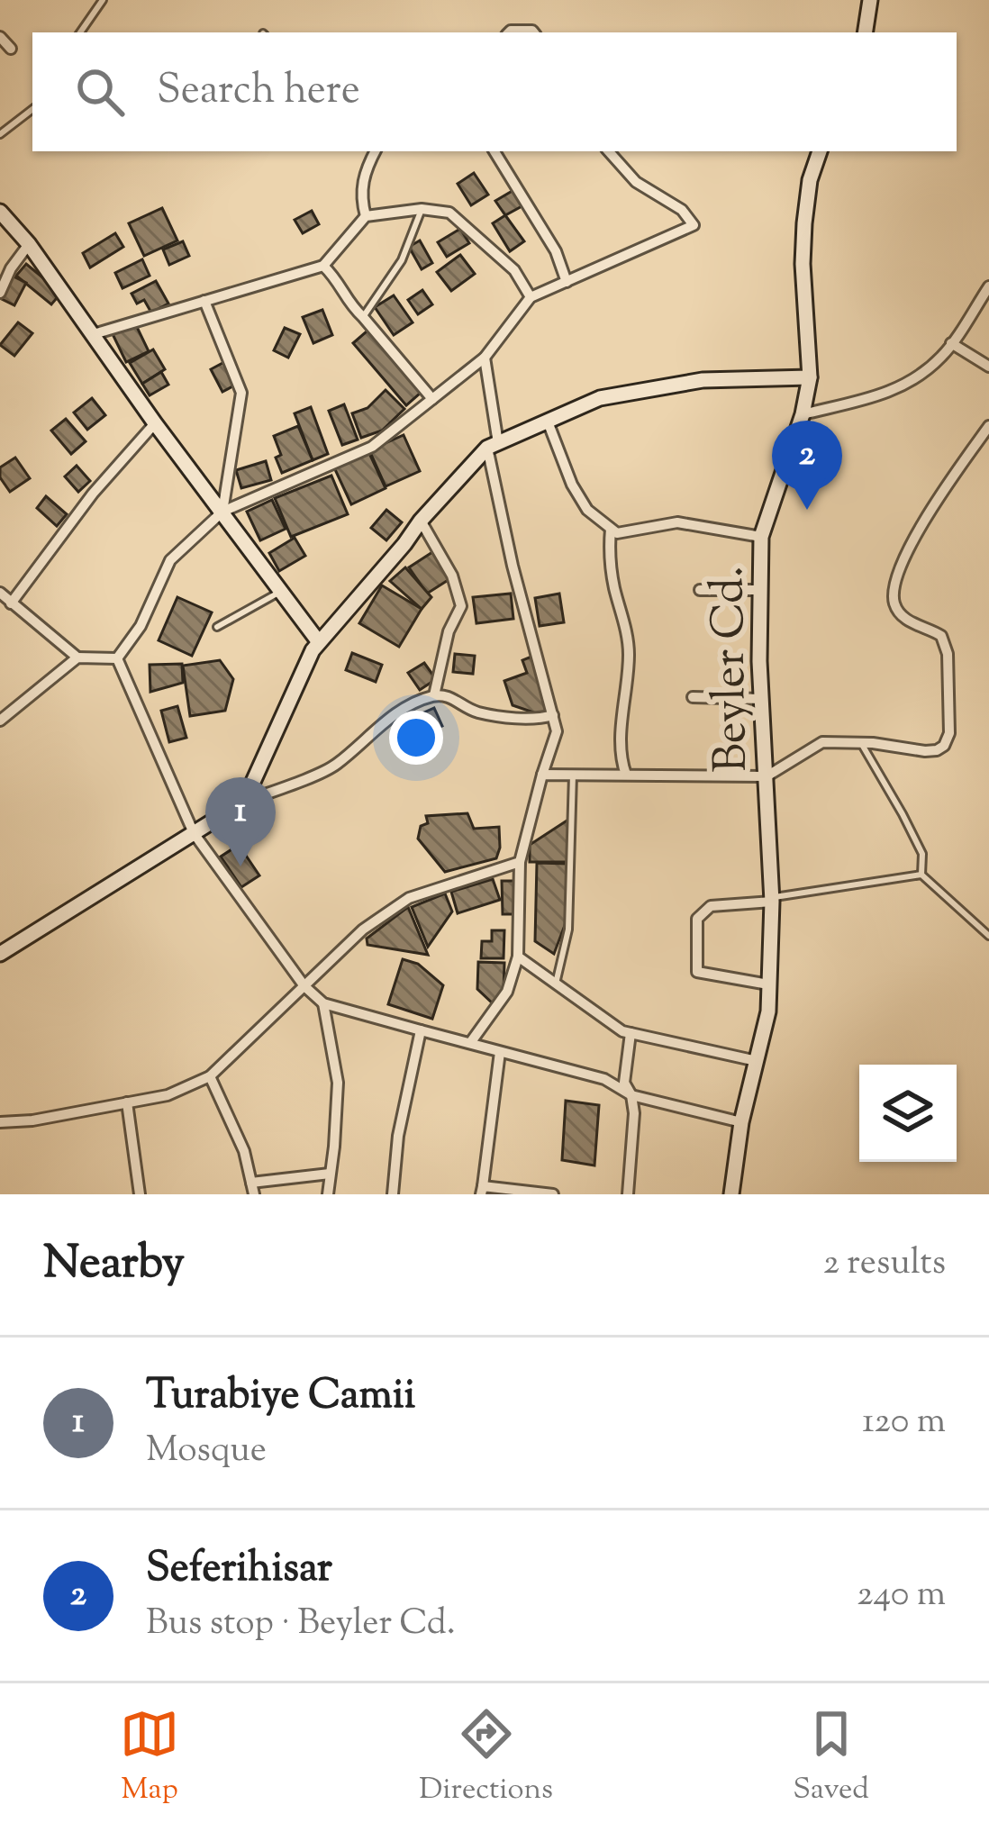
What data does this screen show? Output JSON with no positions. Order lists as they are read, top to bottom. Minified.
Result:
{"streets":{"street":["Beyler Cd."]},"page":{"search":"Search here","pins":["2","1"],"heading":["Nearby","2 results"],"list":[{"mark":"1","name":"Turabiye Camii","note":"Mosque","value":"120 m"},{"mark":"2","name":"Seferihisar","note":"Bus stop · Beyler Cd.","value":"240 m"}],"nav":["Map","Directions","Saved"]}}
